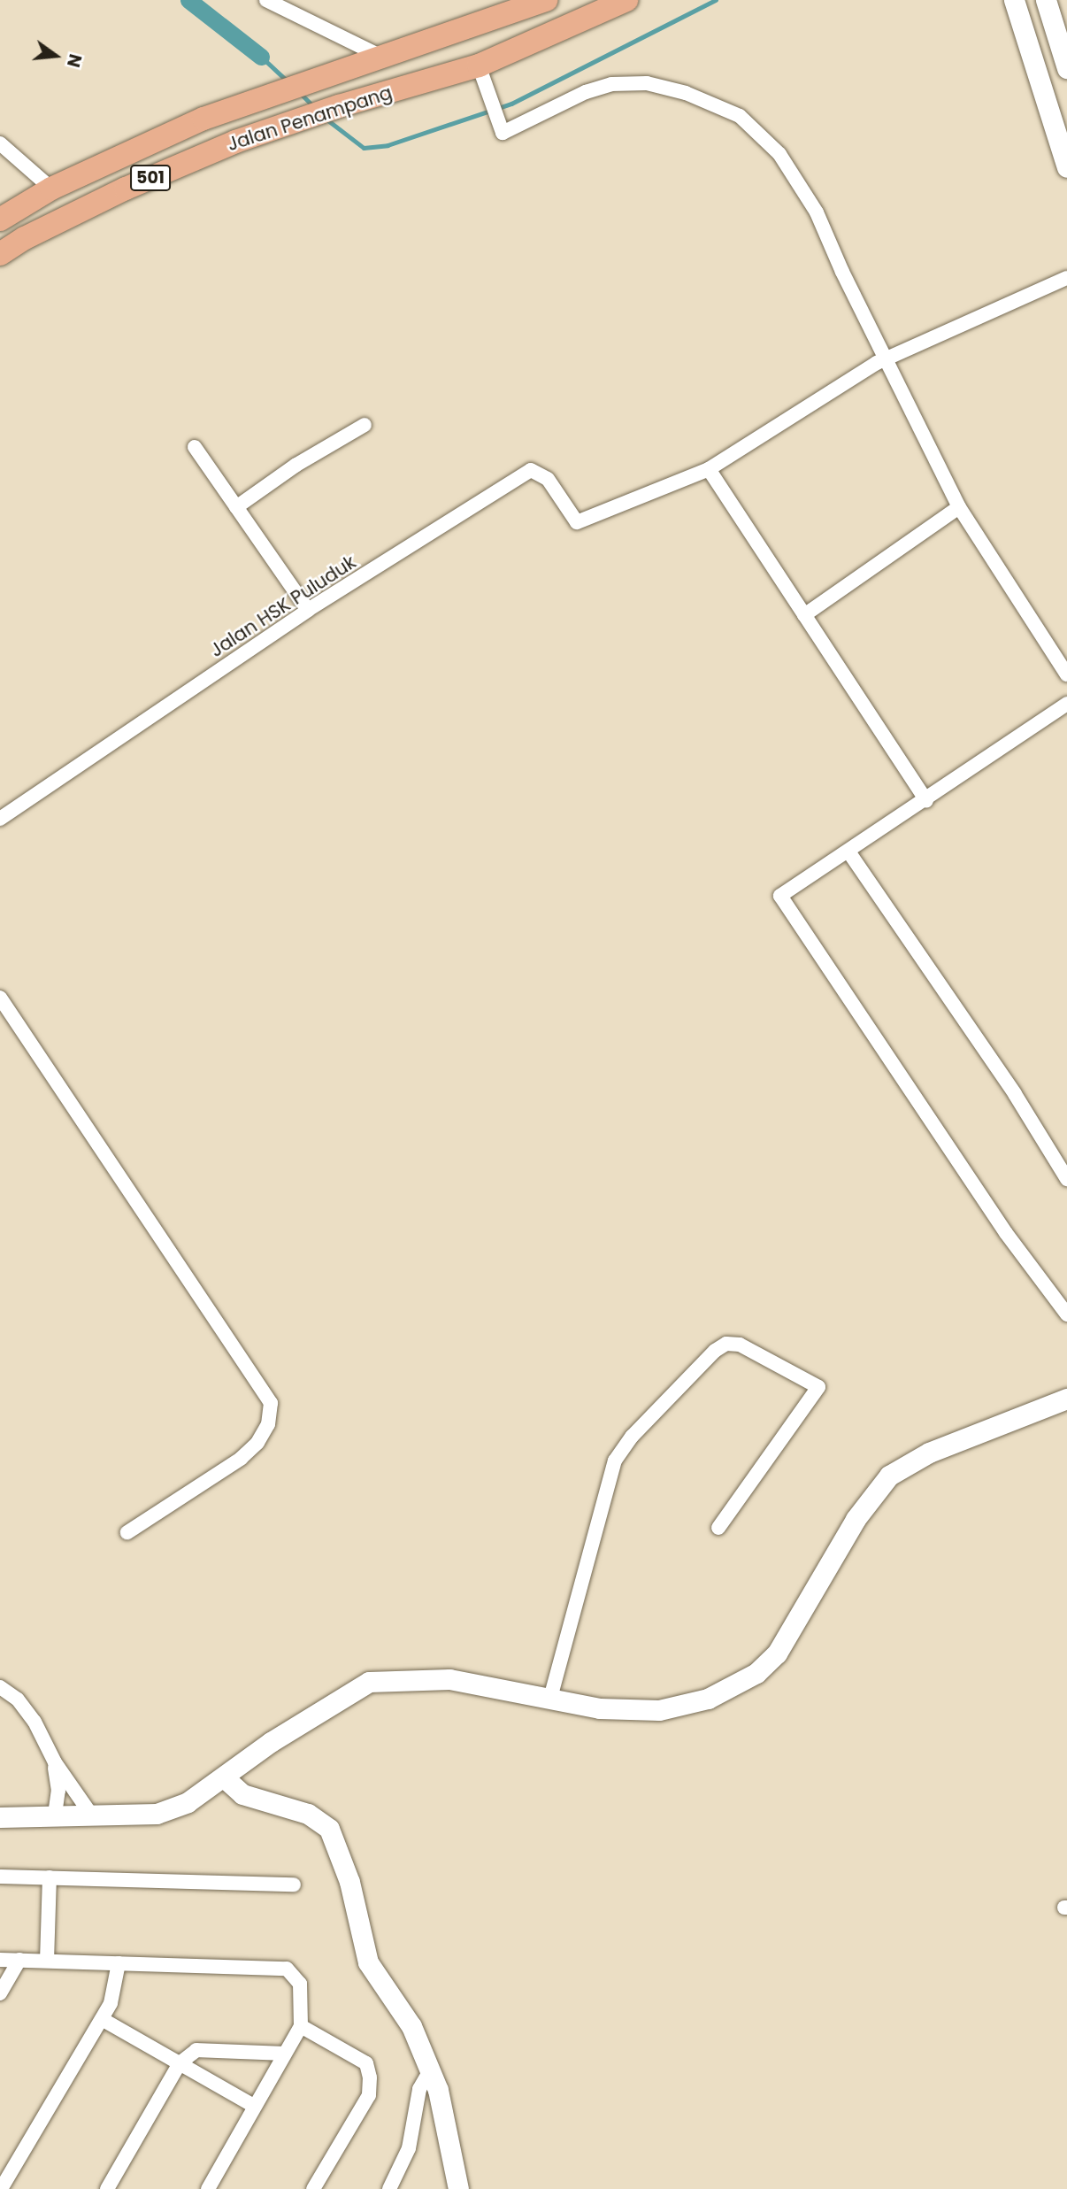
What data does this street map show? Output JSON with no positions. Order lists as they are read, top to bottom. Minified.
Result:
{"streets":{"main road":["Jalan Penampang","501"],"street":["Jalan HSK Puluduk"]},"north":"right"}
